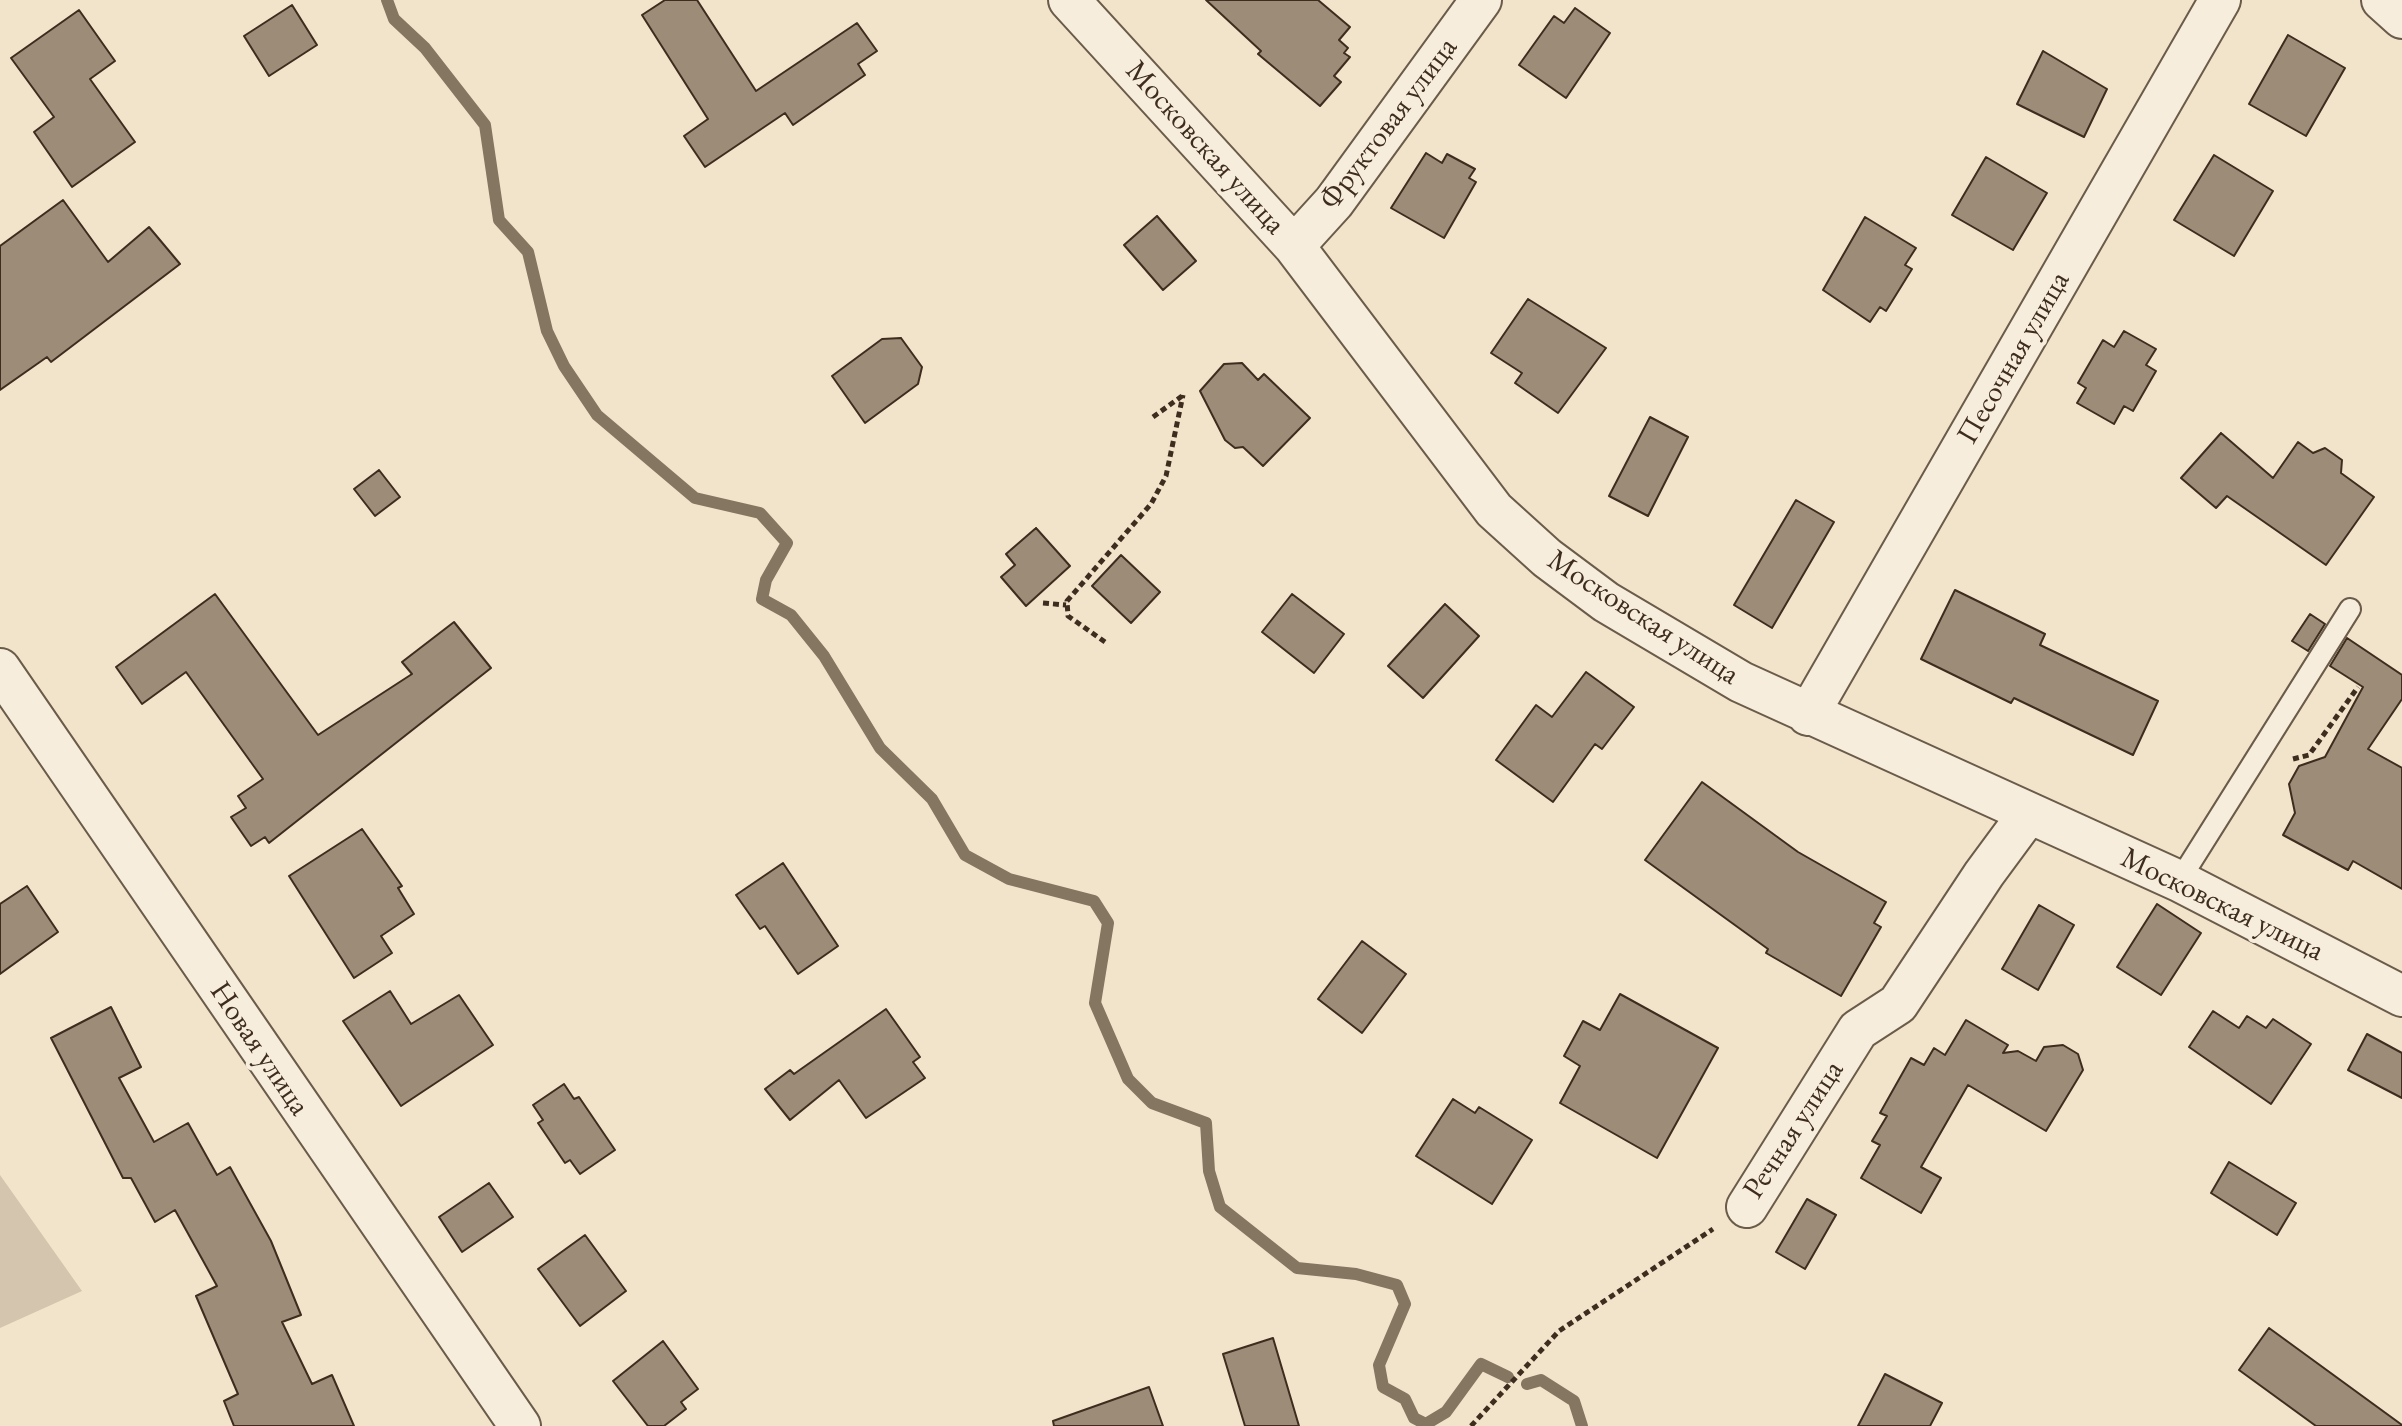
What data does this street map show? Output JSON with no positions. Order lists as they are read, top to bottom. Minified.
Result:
{"streets":{"street":["Фруктовая улица","Московская улица","Песочная улица","Новая улица","Речная улица"]},"crossings":[["Фруктовая улица","Московская улица"],["Московская улица","Песочная улица"],["Московская улица","Речная улица"]]}
